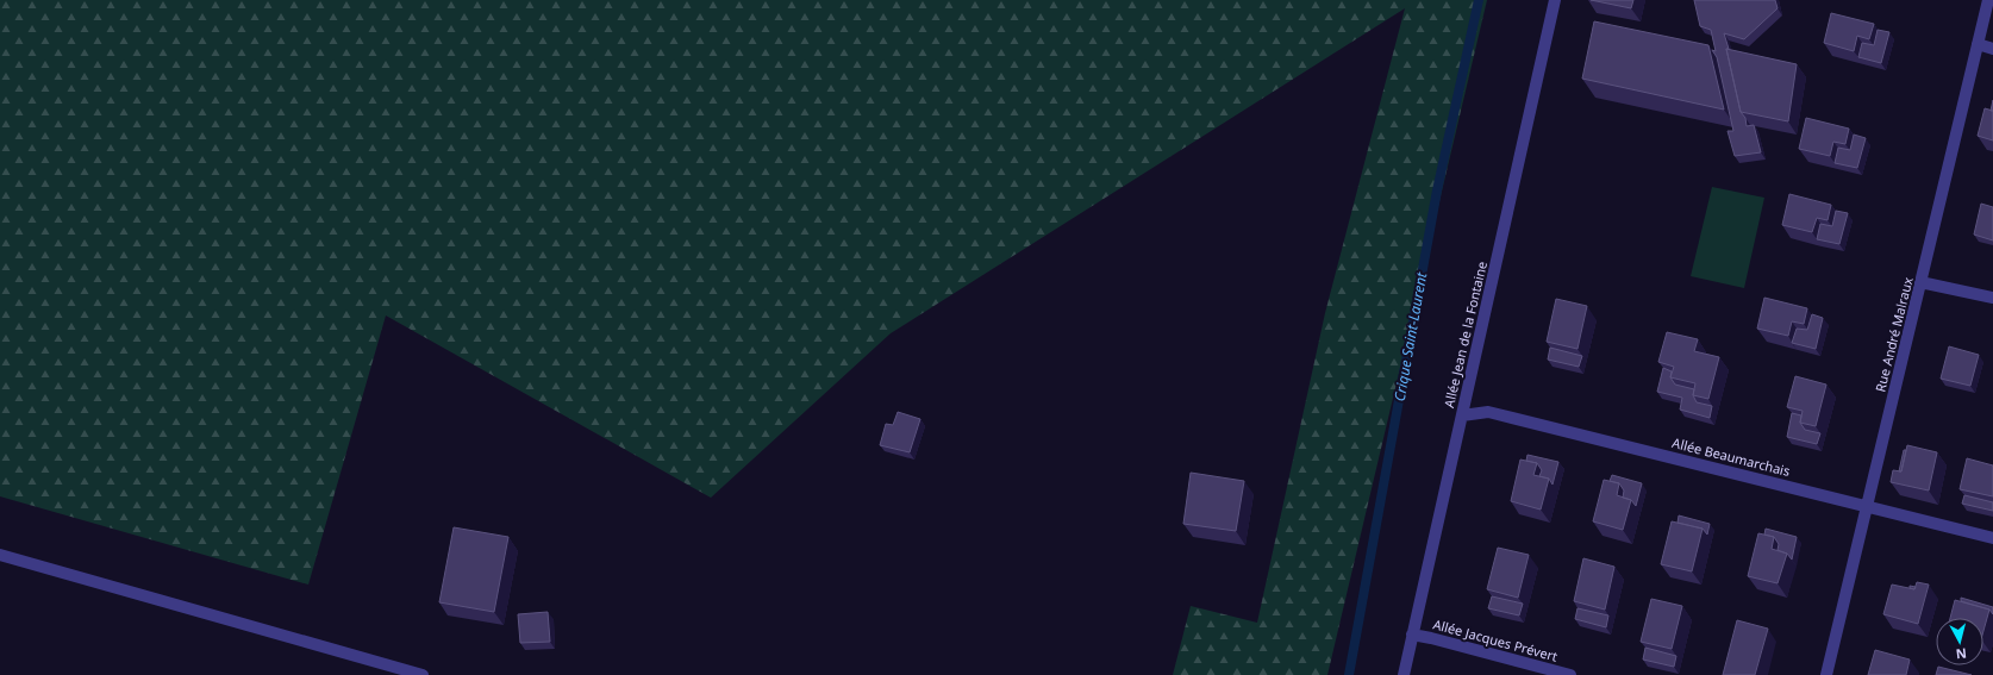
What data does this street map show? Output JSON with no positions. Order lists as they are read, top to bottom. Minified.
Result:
{"streets":{"street":["Allée Jean de la Fontaine","Rue André Malraux","Allée Beaumarchais","Allée Jacques Prévert"]},"crossings":[["Allée Jean de la Fontaine","Allée Beaumarchais"],["Allée Jean de la Fontaine","Allée Jacques Prévert"],["Rue André Malraux","Allée Beaumarchais"]],"water":["Crique Saint-Laurent"],"north":"bottom"}
